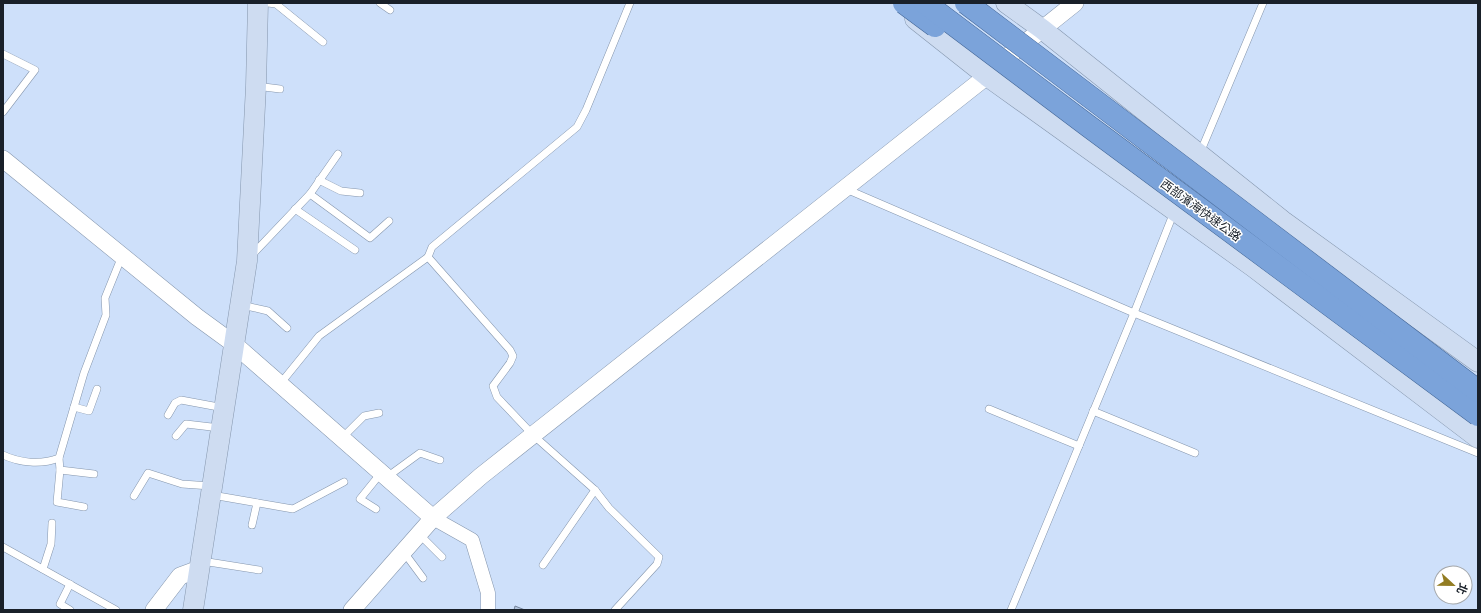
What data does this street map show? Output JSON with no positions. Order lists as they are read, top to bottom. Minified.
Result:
{"streets":{"highway":["西部濱海快速公路"]},"north":"right"}
